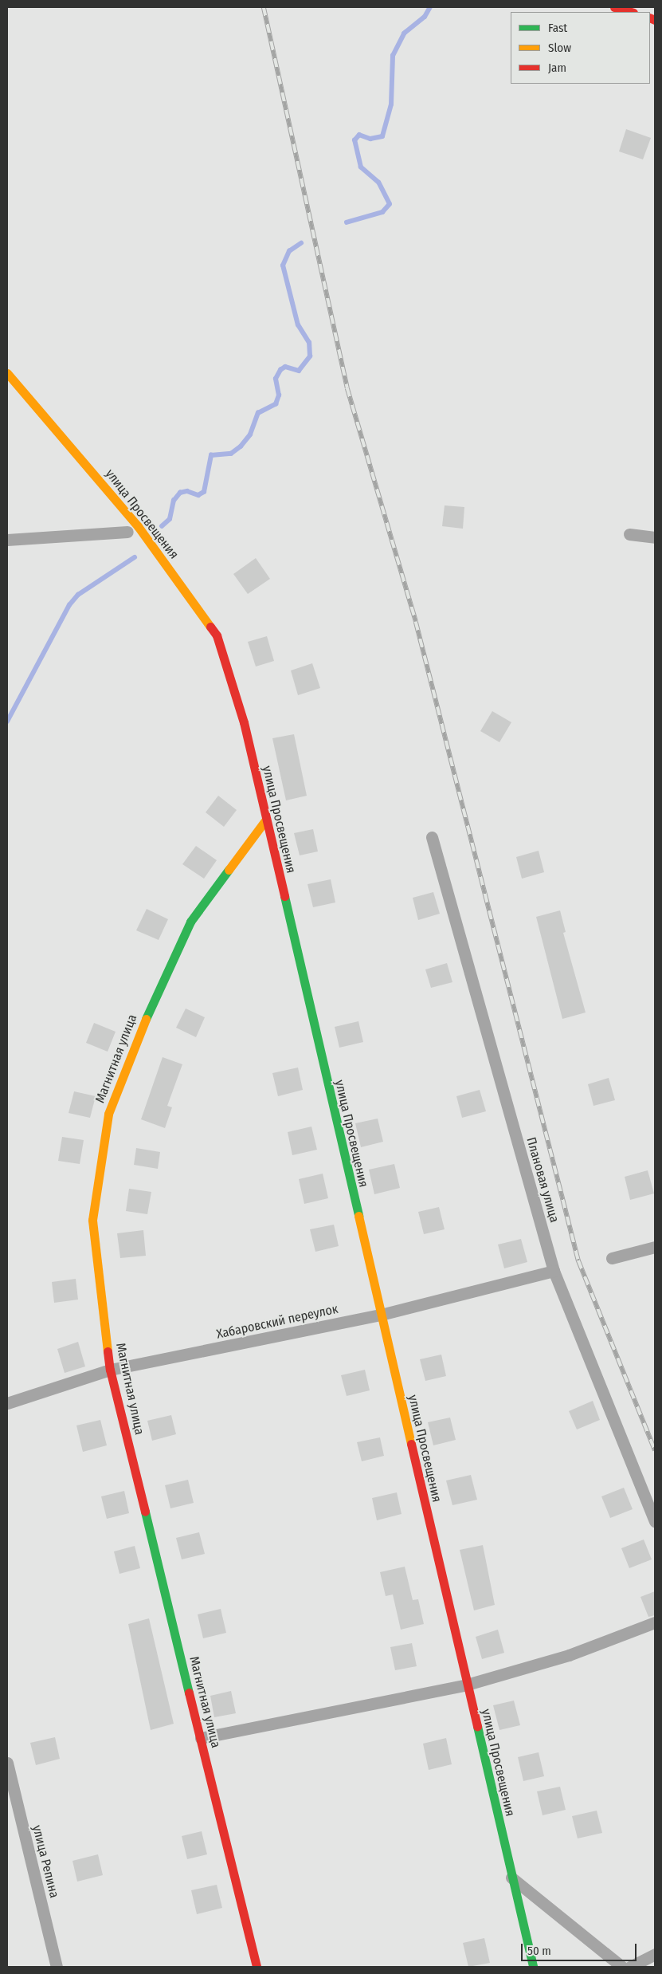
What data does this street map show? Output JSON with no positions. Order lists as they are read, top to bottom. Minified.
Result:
{"streets":{"street":["улица Просвещения","Магнитная улица","Плановая улица","Хабаровский переулок","улица Репина"]},"crossings":[["улица Просвещения","Магнитная улица"],["улица Просвещения","Хабаровский переулок"],["Магнитная улица","Хабаровский переулок"],["Плановая улица","Хабаровский переулок"]],"legend":["Fast","Slow","Jam"],"scale_bar":"50 m"}
